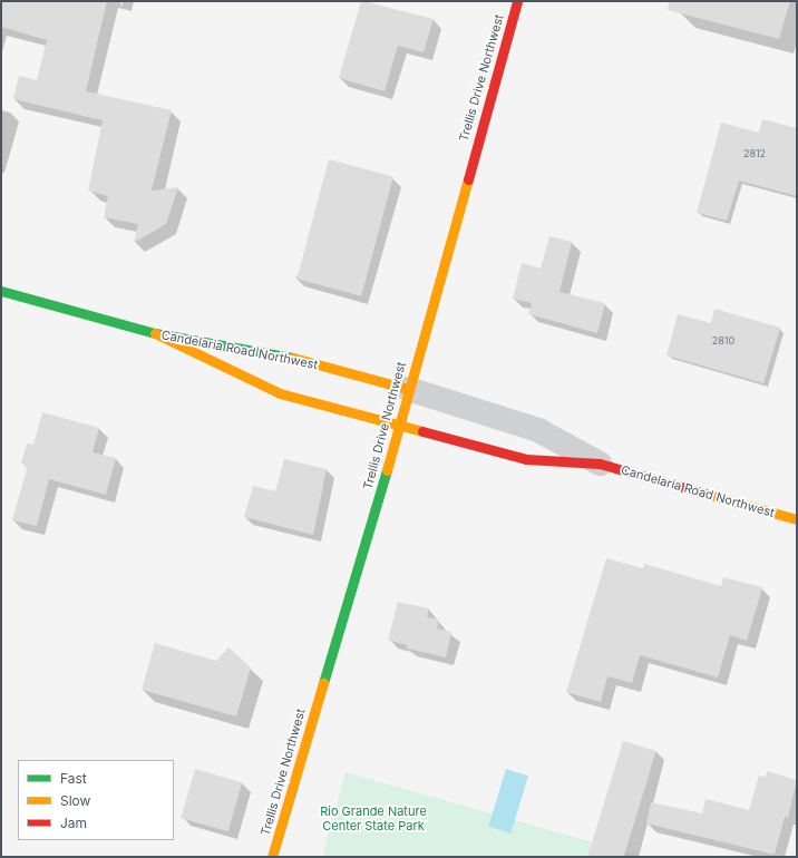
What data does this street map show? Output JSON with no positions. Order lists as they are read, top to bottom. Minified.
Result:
{"streets":{"street":["Trellis Drive Northwest","Candelaria Road Northwest"]},"crossings":[["Trellis Drive Northwest","Candelaria Road Northwest"]],"parks":["Rio Grande Nature Center State Park"],"house_numbers":["2812","2810"],"legend":["Fast","Slow","Jam"]}
